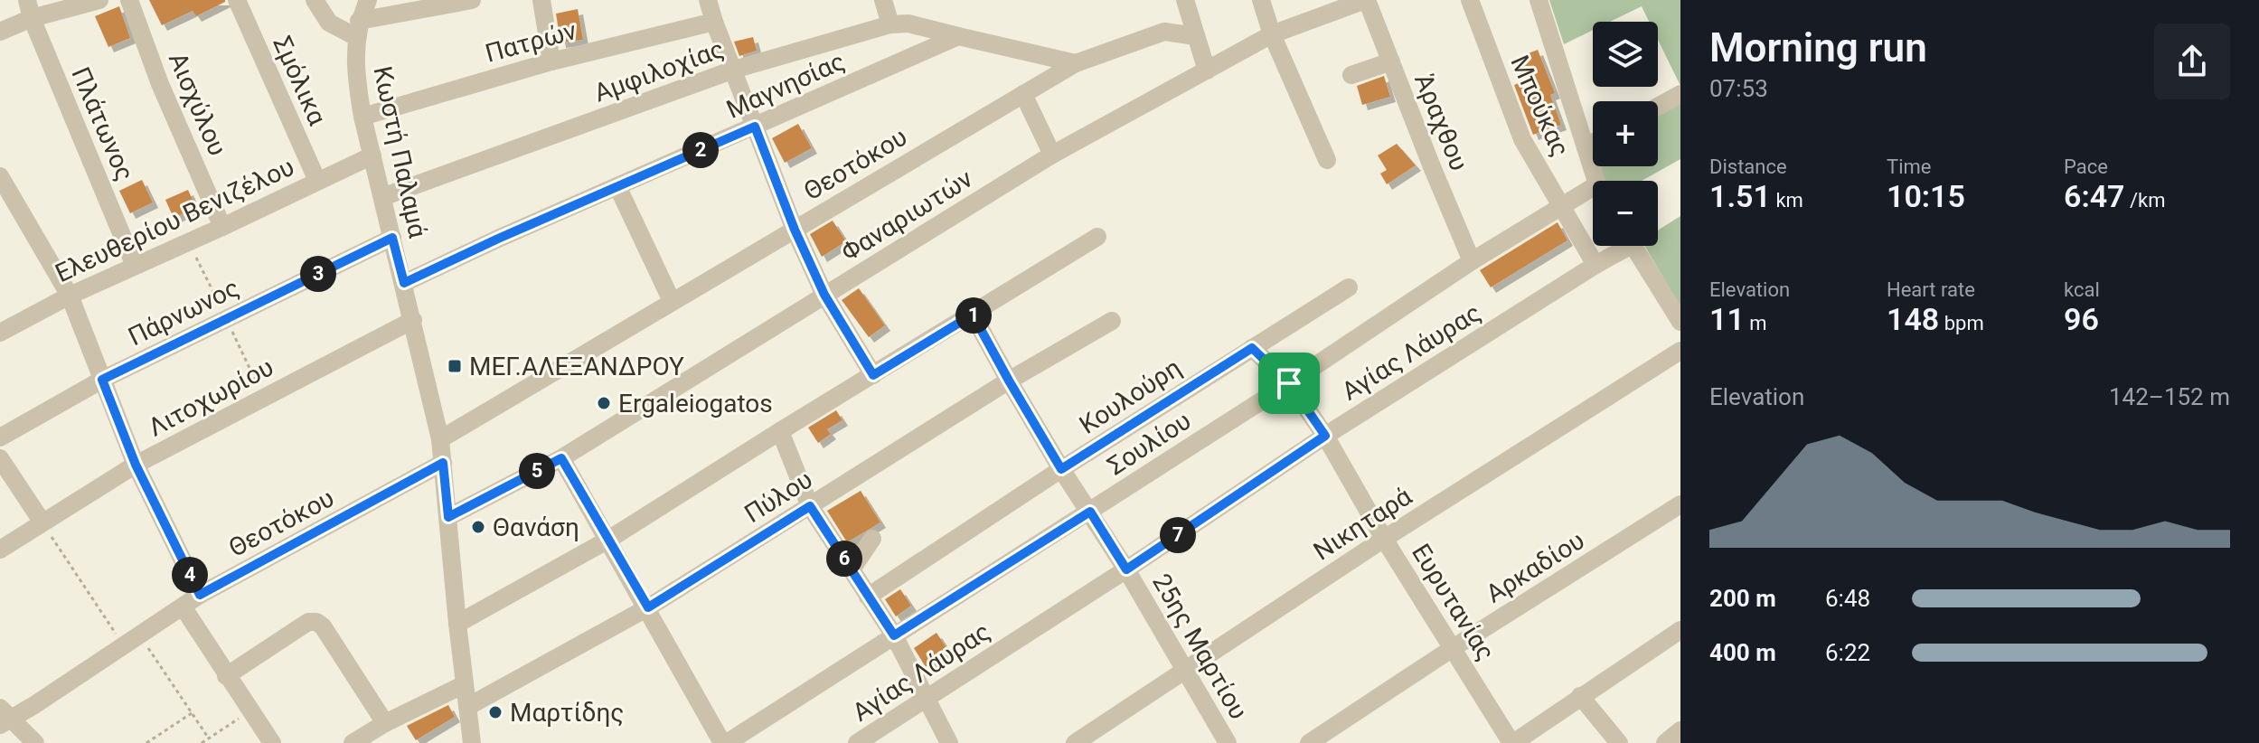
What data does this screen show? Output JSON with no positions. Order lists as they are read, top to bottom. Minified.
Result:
{"streets":{"street":["Πατρών","Αμφιλοχίας","Σμόλικα","Μαγνησίας","Αισχύλου","Μπούκας","Άραχθου","Πλάτωνος","Κωστή Παλαμά","Θεοτόκου","Φαναριωτών","Ελευθερίου Βενιζέλου","Πάρνωνος","Αγίας Λάυρας","Κουλούρη","Λιτοχωρίου","Σουλίου","Πύλου","Νικηταρά","Αρκαδίου","Ευρυτανίας","25ης Μαρτίου"]},"crossings":[["Πατρών","Κωστή Παλαμά"],["Αμφιλοχίας","Μαγνησίας"],["Αμφιλοχίας","Κωστή Παλαμά"],["Σμόλικα","Ελευθερίου Βενιζέλου"],["Μαγνησίας","Κωστή Παλαμά"],["Αισχύλου","Ελευθερίου Βενιζέλου"],["Μπούκας","Αγίας Λάυρας"],["Μπούκας","Σουλίου"],["Άραχθου","Φαναριωτών"],["Άραχθου","Σουλίου"],["Πλάτωνος","Ελευθερίου Βενιζέλου"],["Κωστή Παλαμά","Θεοτόκου"],["Κωστή Παλαμά","Φαναριωτών"],["Κωστή Παλαμά","Ελευθερίου Βενιζέλου"],["Κωστή Παλαμά","Πάρνωνος"],["Κωστή Παλαμά","Λιτοχωρίου"],["Κωστή Παλαμά","Πύλου"],["Αγίας Λάυρας","Ευρυτανίας"],["Αγίας Λάυρας","25ης Μαρτίου"],["Κουλούρη","Ευρυτανίας"],["Κουλούρη","25ης Μαρτίου"],["Σουλίου","Ευρυτανίας"],["Σουλίου","25ης Μαρτίου"],["Πύλου","25ης Μαρτίου"],["Νικηταρά","Ευρυτανίας"],["Νικηταρά","25ης Μαρτίου"],["Αρκαδίου","Ευρυτανίας"]],"places":{"transit":["ΜΕΓ.ΑΛΕΞΑΝΔΡΟΥ"],"other":["Ergaleiogatos","Θανάση","Μαρτίδης"]},"page":{"heading":["Morning run","07:53"],"map_buttons":["+","−"],"stats":[["Distance","1.51 km"],["Time","10:15"],["Pace","6:47 /km"],["Elevation","11 m"],["Heart rate","148 bpm"],["kcal","96"]],"pins":["2","3","1","5","7","6","4"],"chart":["Elevation","142–152 m"],"list":[{"name":"200 m","note":"6:48"},{"name":"400 m","note":"6:22"}]}}
